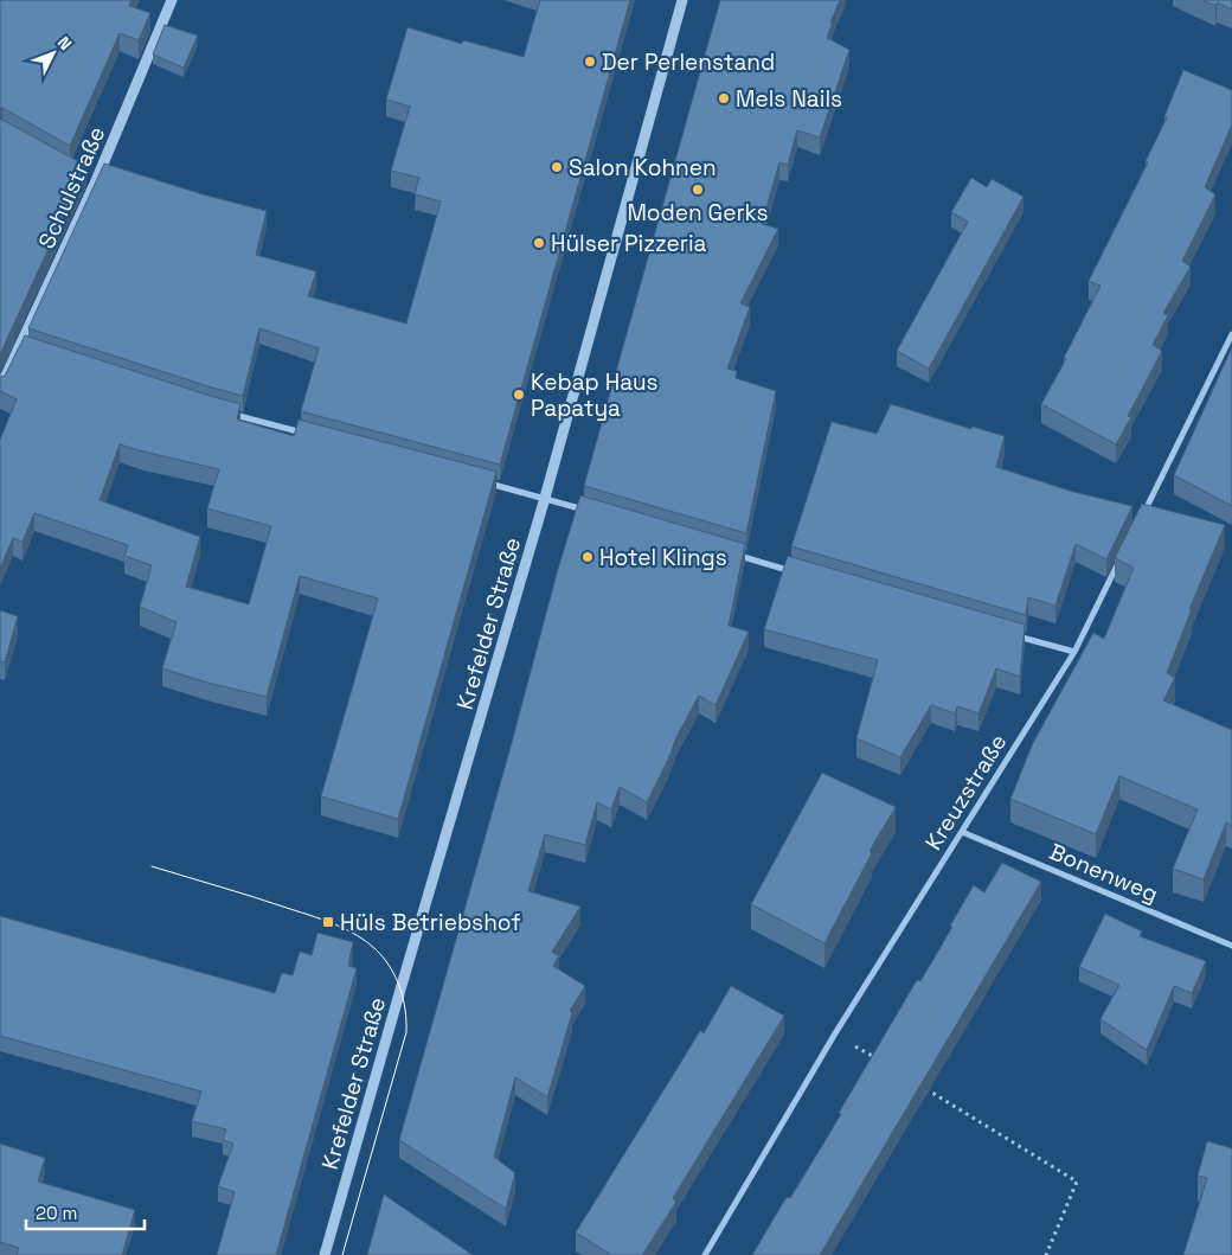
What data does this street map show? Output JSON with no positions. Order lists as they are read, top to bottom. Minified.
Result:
{"streets":{"street":["Schulstraße","Krefelder Straße","Kreuzstraße","Bonenweg"]},"crossings":[["Kreuzstraße","Bonenweg"]],"places":{"other":["Der Perlenstand","Mels Nails","Salon Kohnen","Moden Gerks","Hülser Pizzeria","Kebap Haus Papatya","Hotel Klings"],"transit":["Hüls Betriebshof"]},"scale_bar":"20 m","north":"top right"}
